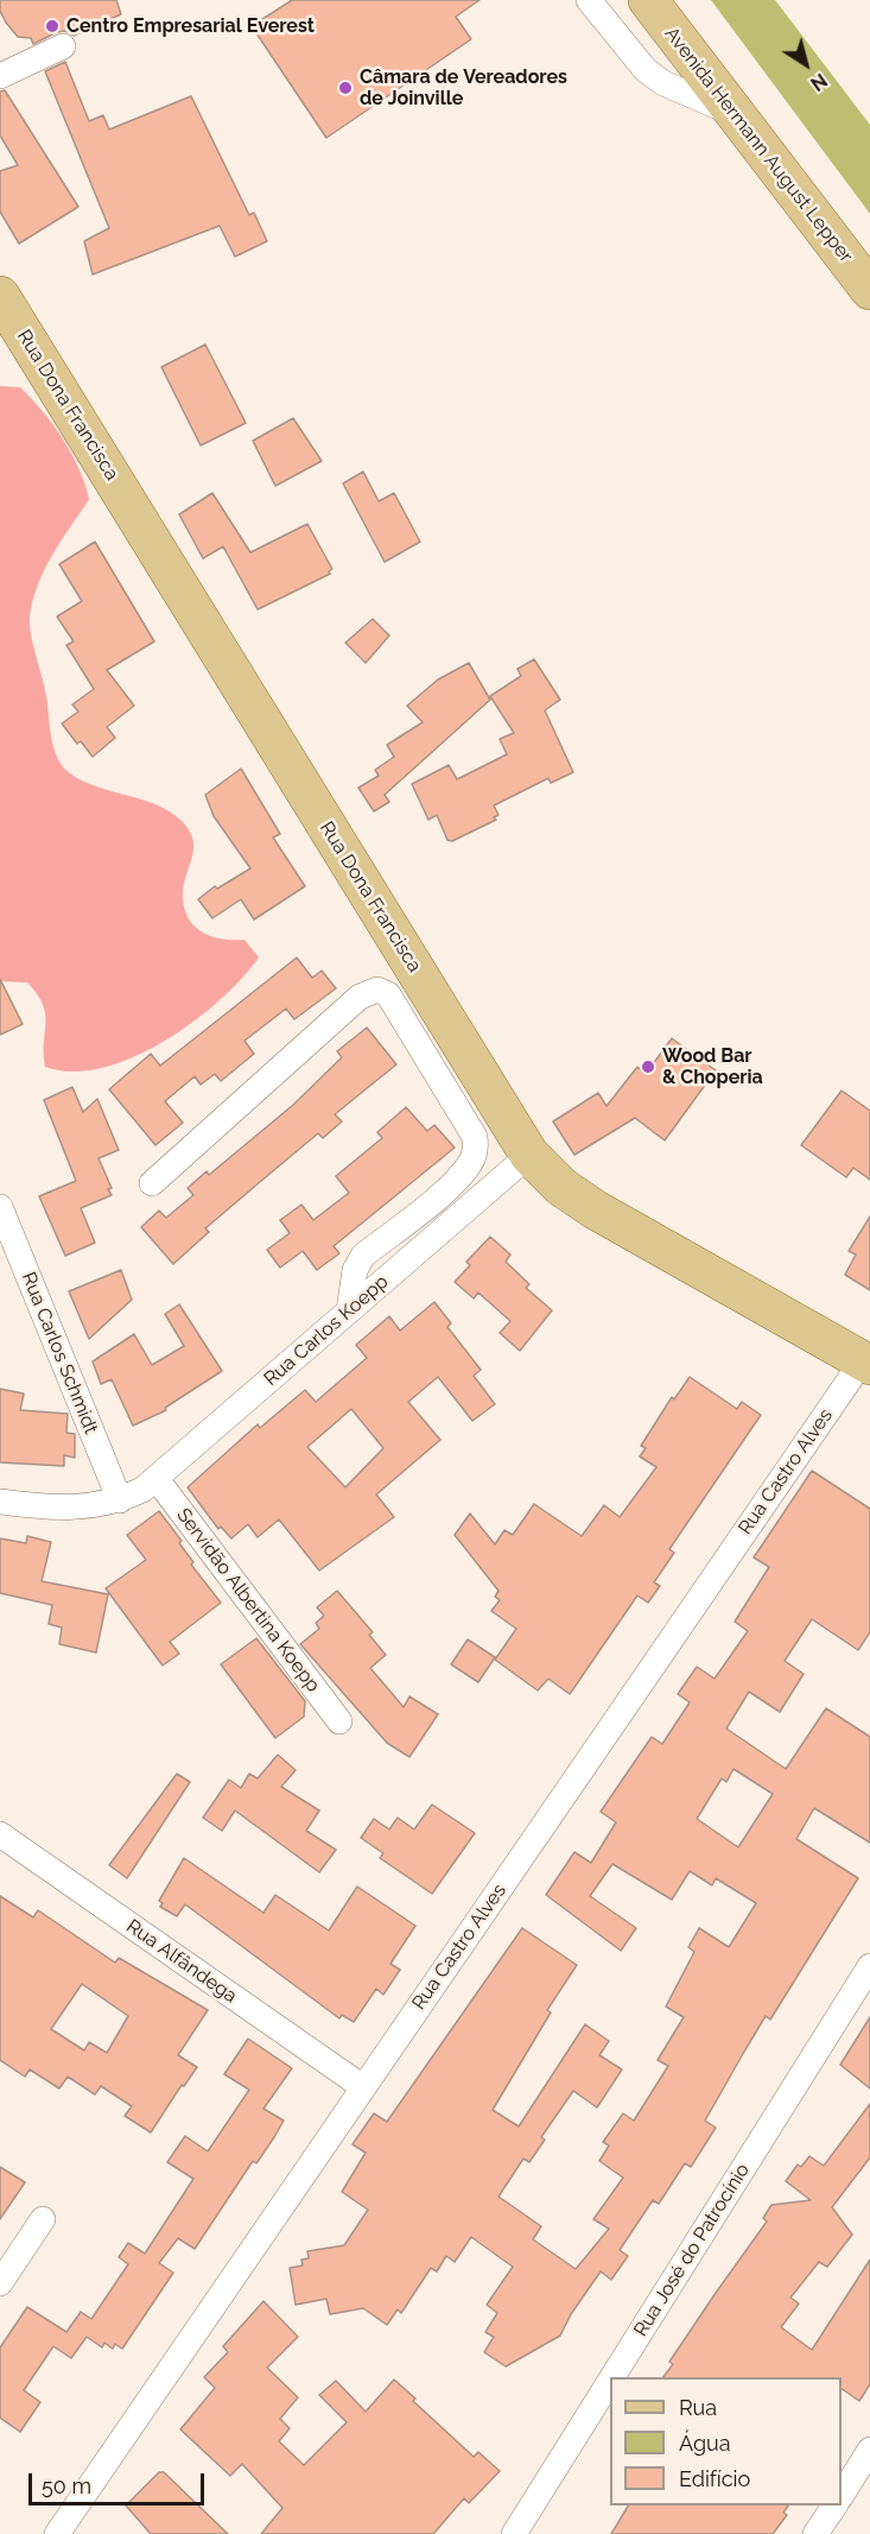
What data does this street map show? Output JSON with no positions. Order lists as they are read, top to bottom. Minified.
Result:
{"streets":{"main road":["Avenida Hermann August Lepper","Rua Dona Francisca"],"street":["Rua Carlos Koepp","Rua Carlos Schmidt","Rua Castro Alves","Servidão Albertina Koepp","Rua Alfândega","Rua José do Patrocínio"]},"crossings":[["Rua Dona Francisca","Rua Carlos Koepp"],["Rua Dona Francisca","Rua Castro Alves"],["Rua Carlos Koepp","Rua Carlos Schmidt"],["Rua Carlos Koepp","Servidão Albertina Koepp"],["Rua Castro Alves","Rua Alfândega"]],"places":["Centro Empresarial Everest","Câmara de Vereadores de Joinville","Wood Bar & Choperia"],"legend":["Rua","Água","Edifício"],"scale_bar":"50 m","north":"bottom right"}
